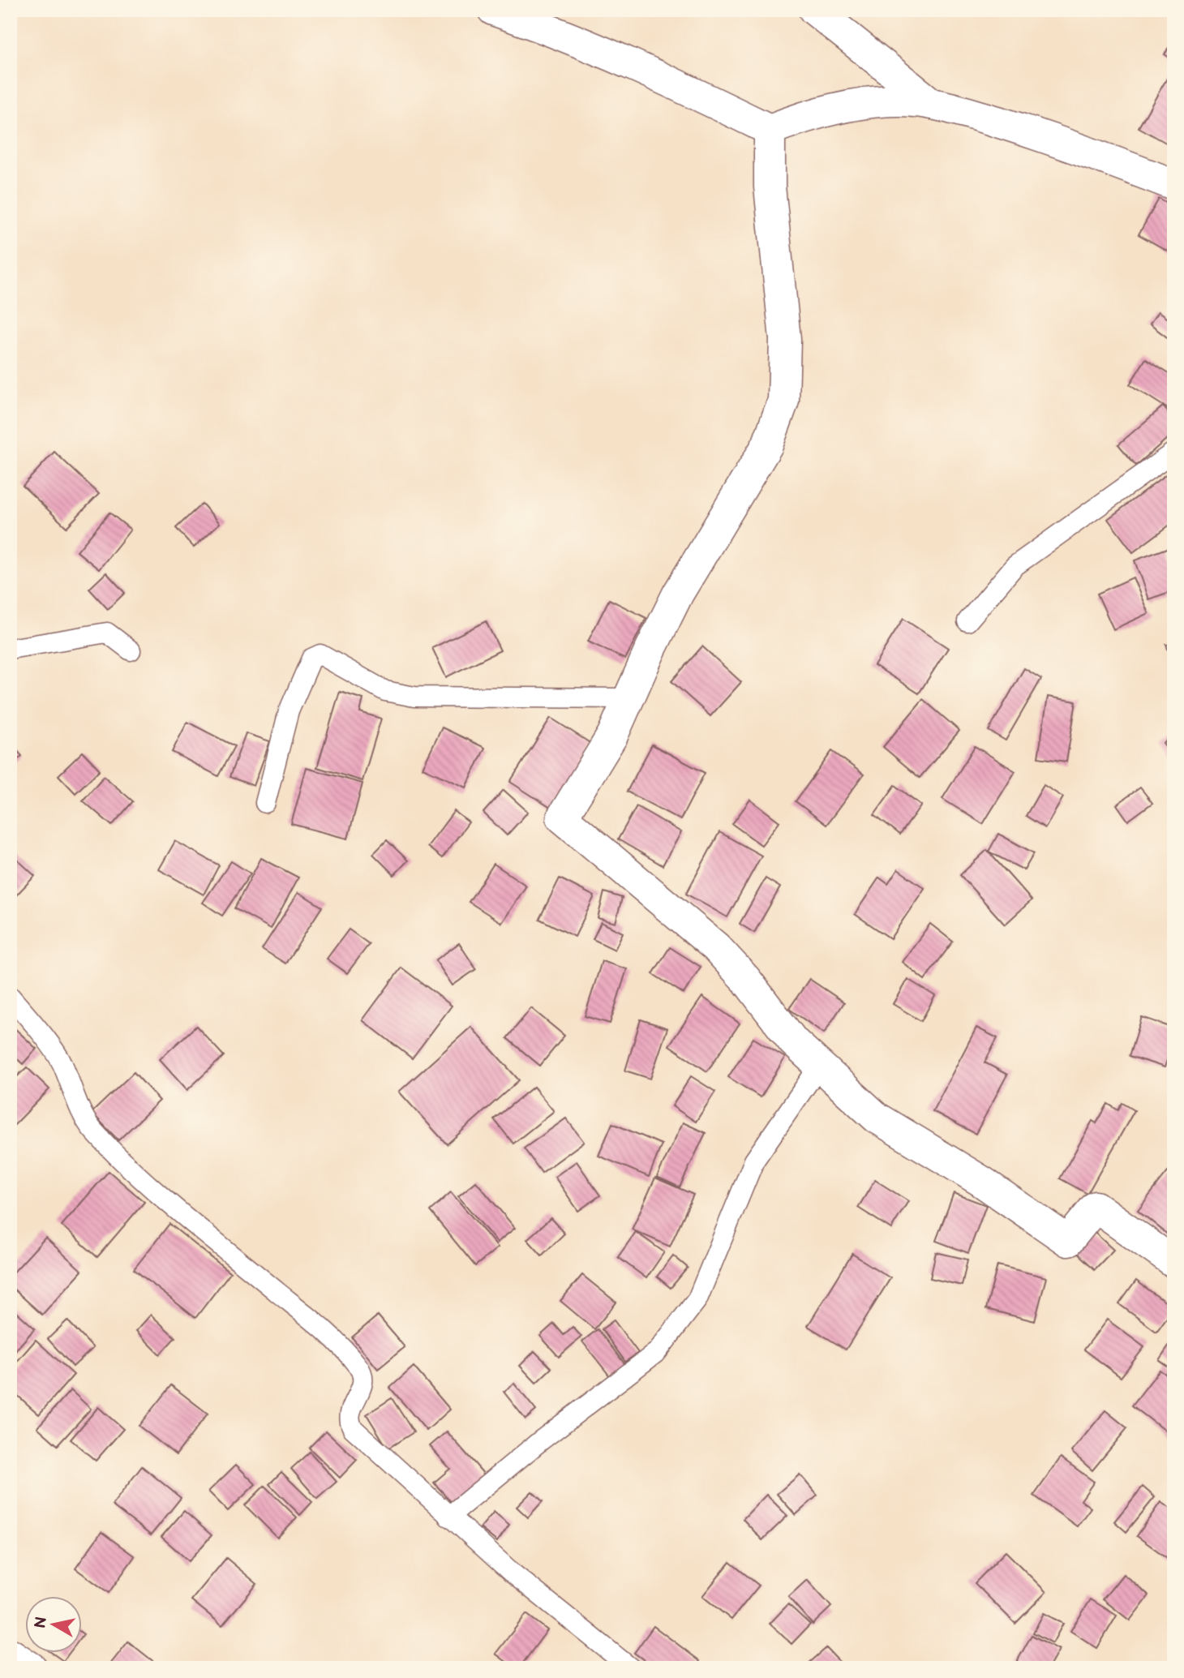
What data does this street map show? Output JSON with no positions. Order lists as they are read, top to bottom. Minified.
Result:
{"north":"left"}
